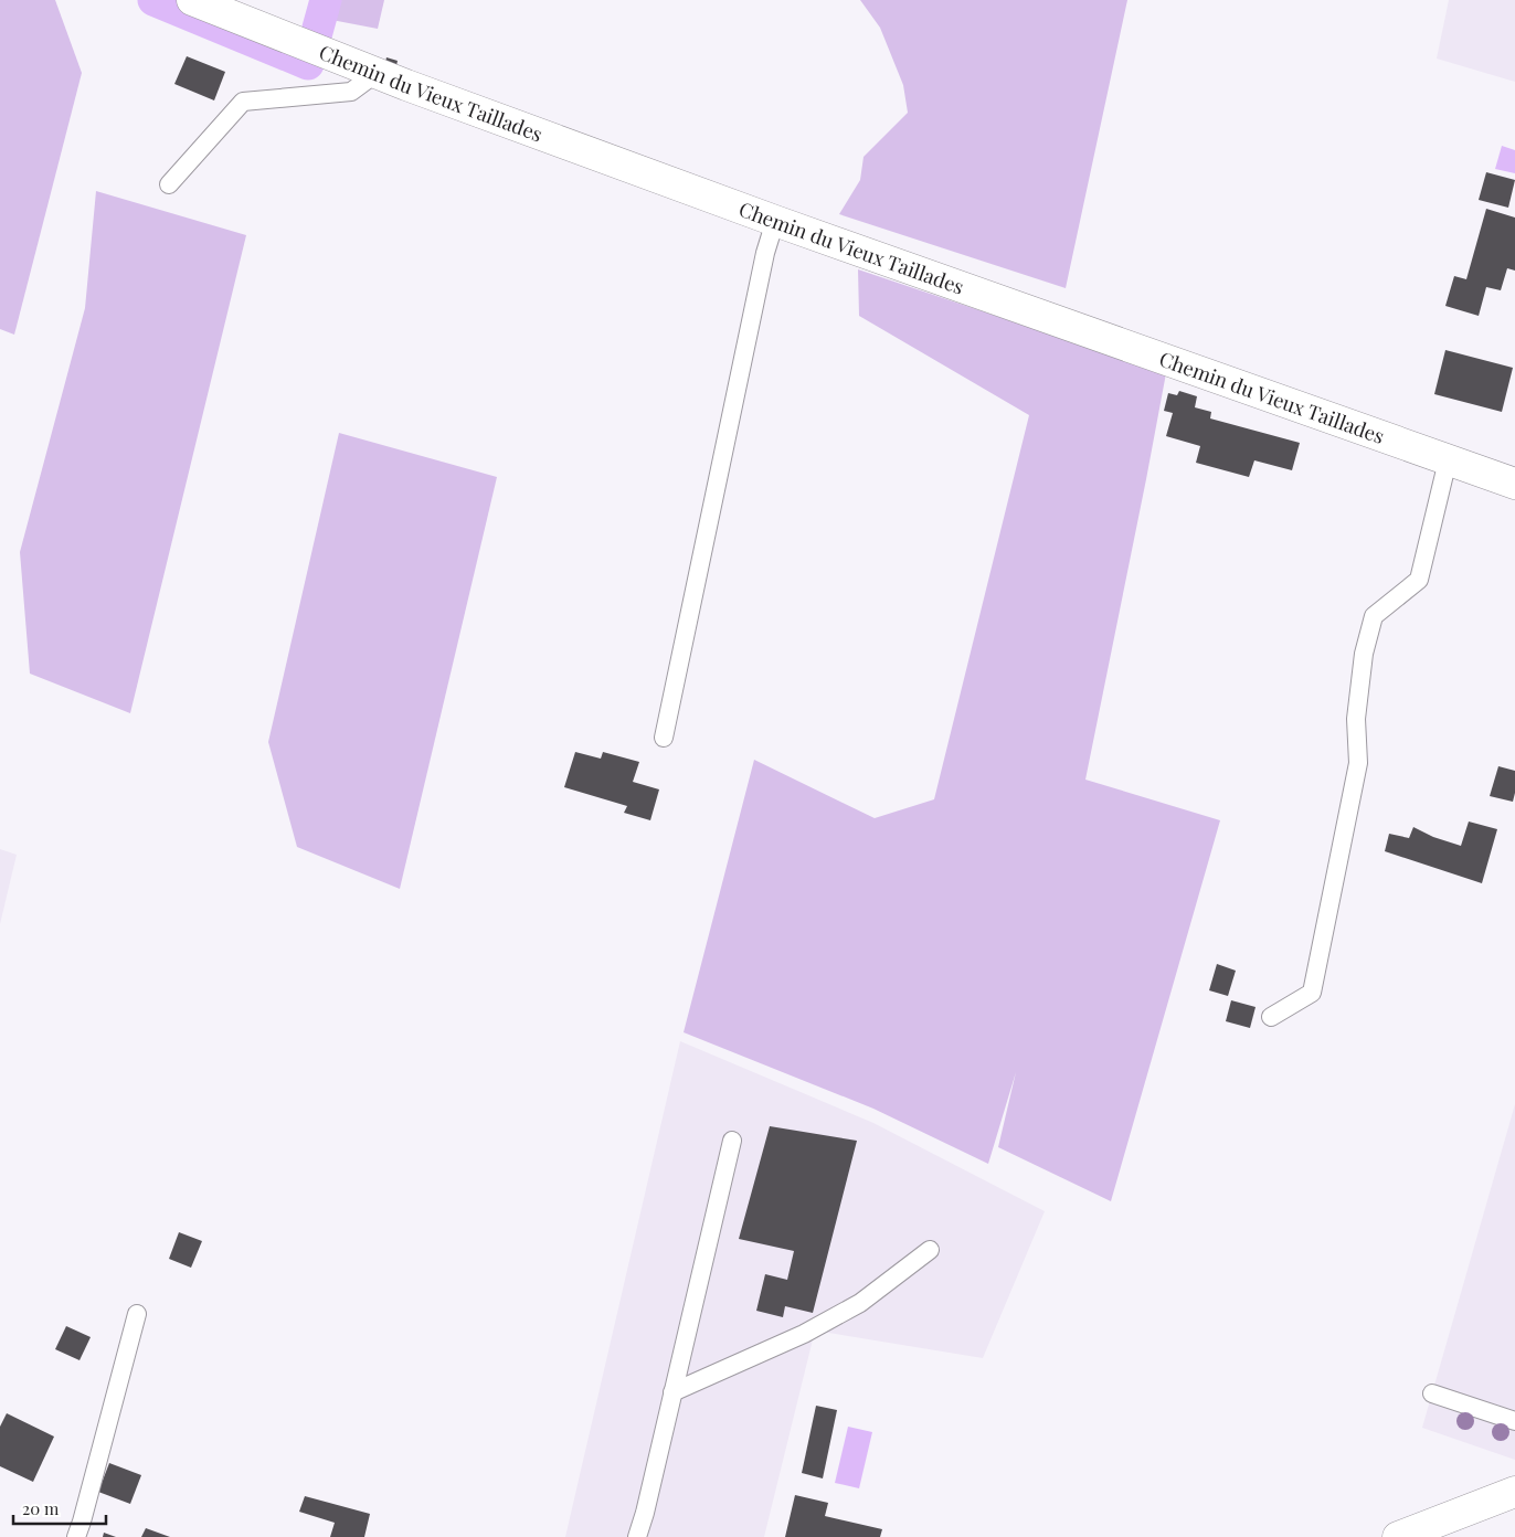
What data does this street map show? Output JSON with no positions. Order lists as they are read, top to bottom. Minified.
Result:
{"streets":{"street":["Chemin du Vieux Taillades"]},"scale_bar":"20 m"}
